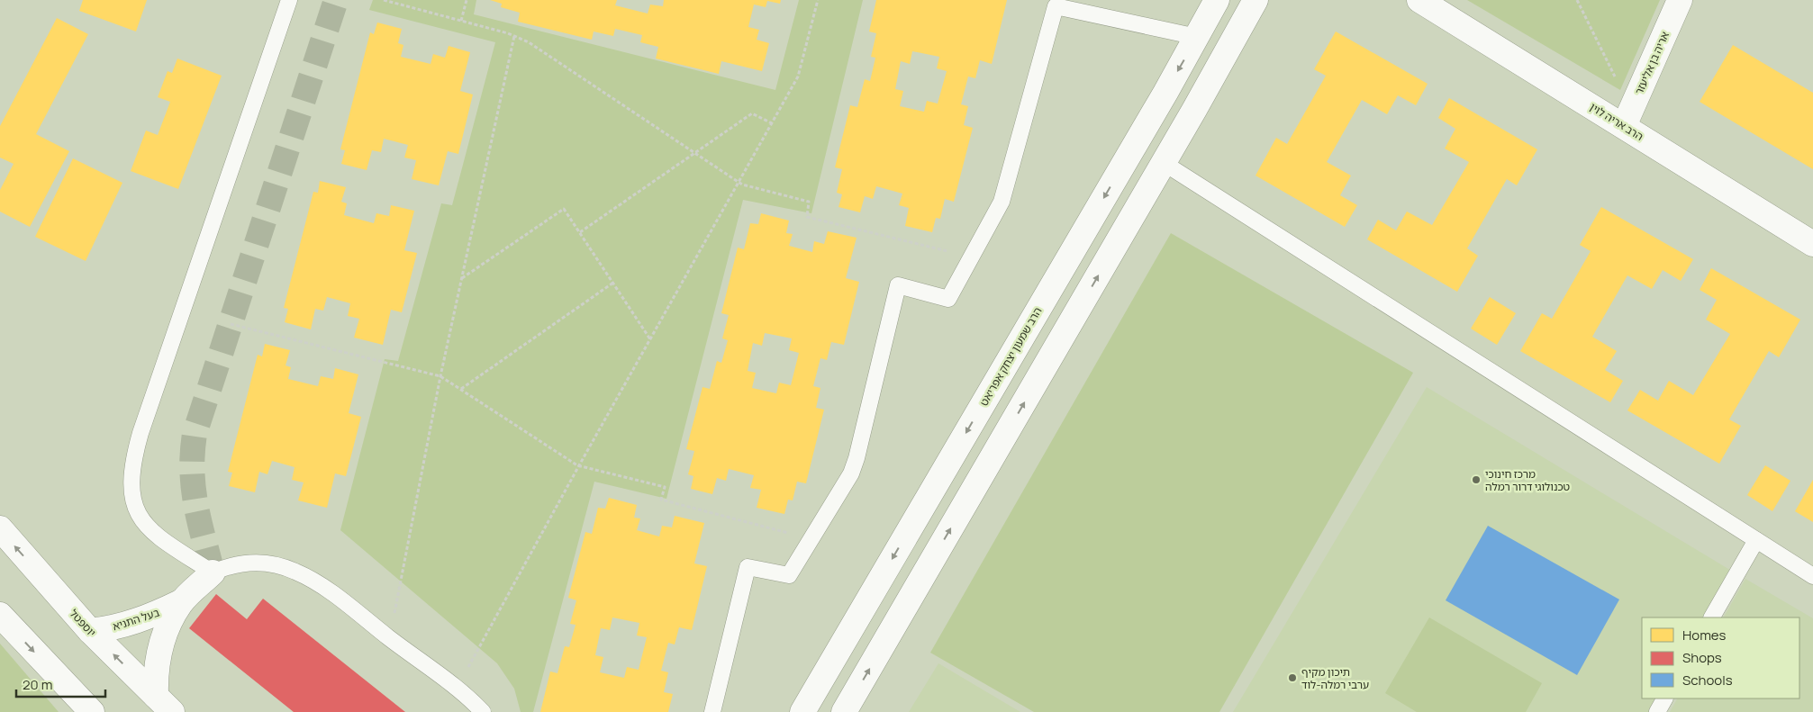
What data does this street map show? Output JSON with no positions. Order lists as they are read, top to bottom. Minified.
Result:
{"streets":{"street":["אריה בן אליעזר","הרב אריה לוין","הרב שמעון יצחק אפריאט","בעל התניא","יוספטל"]},"crossings":[["אריה בן אליעזר","הרב אריה לוין"],["בעל התניא","יוספטל"]],"places":["מרכז חינוכי טכנולוגי דרור רמלה","תיכון מקיף ערבי רמלה-לוד"],"legend":["Homes","Shops","Schools"],"scale_bar":"20 m"}
